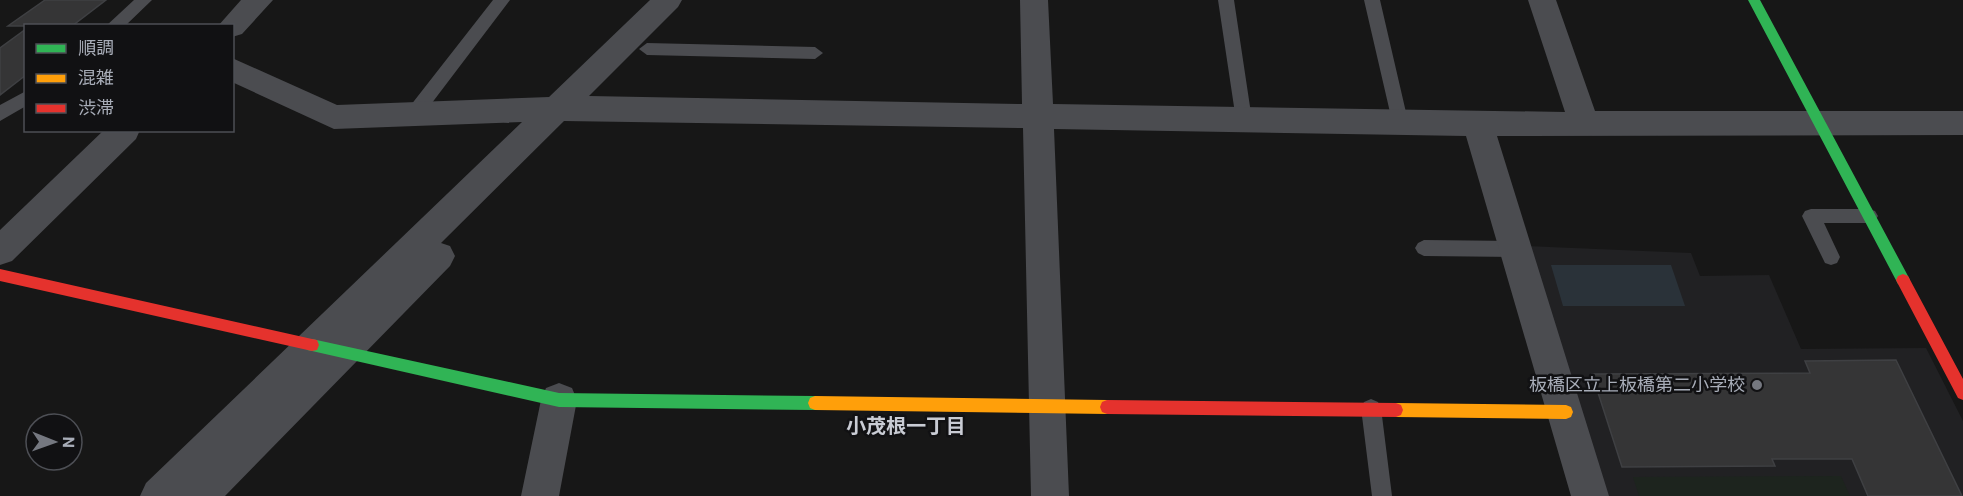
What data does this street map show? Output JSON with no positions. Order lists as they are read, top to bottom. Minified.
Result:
{"districts":["小茂根一丁目"],"places":["板橋区立上板橋第二小学校"],"legend":["順調","混雑","渋滞"],"north":"right"}
